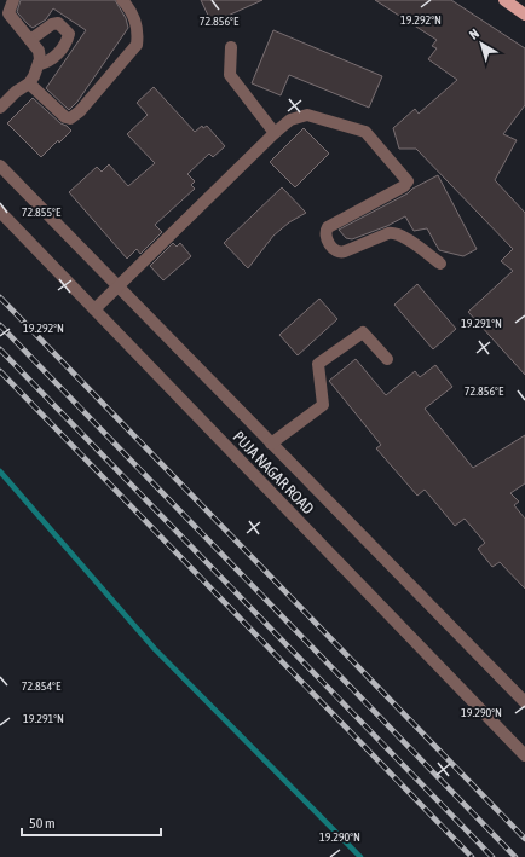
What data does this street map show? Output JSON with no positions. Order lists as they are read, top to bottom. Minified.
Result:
{"streets":{"street":["PUJA NAGAR ROAD"]},"scale_bar":"50 m","north":"top left","coordinates":["19.292°N","72.856°E","72.855°E","19.291°N","72.854°E","19.290°N"]}
